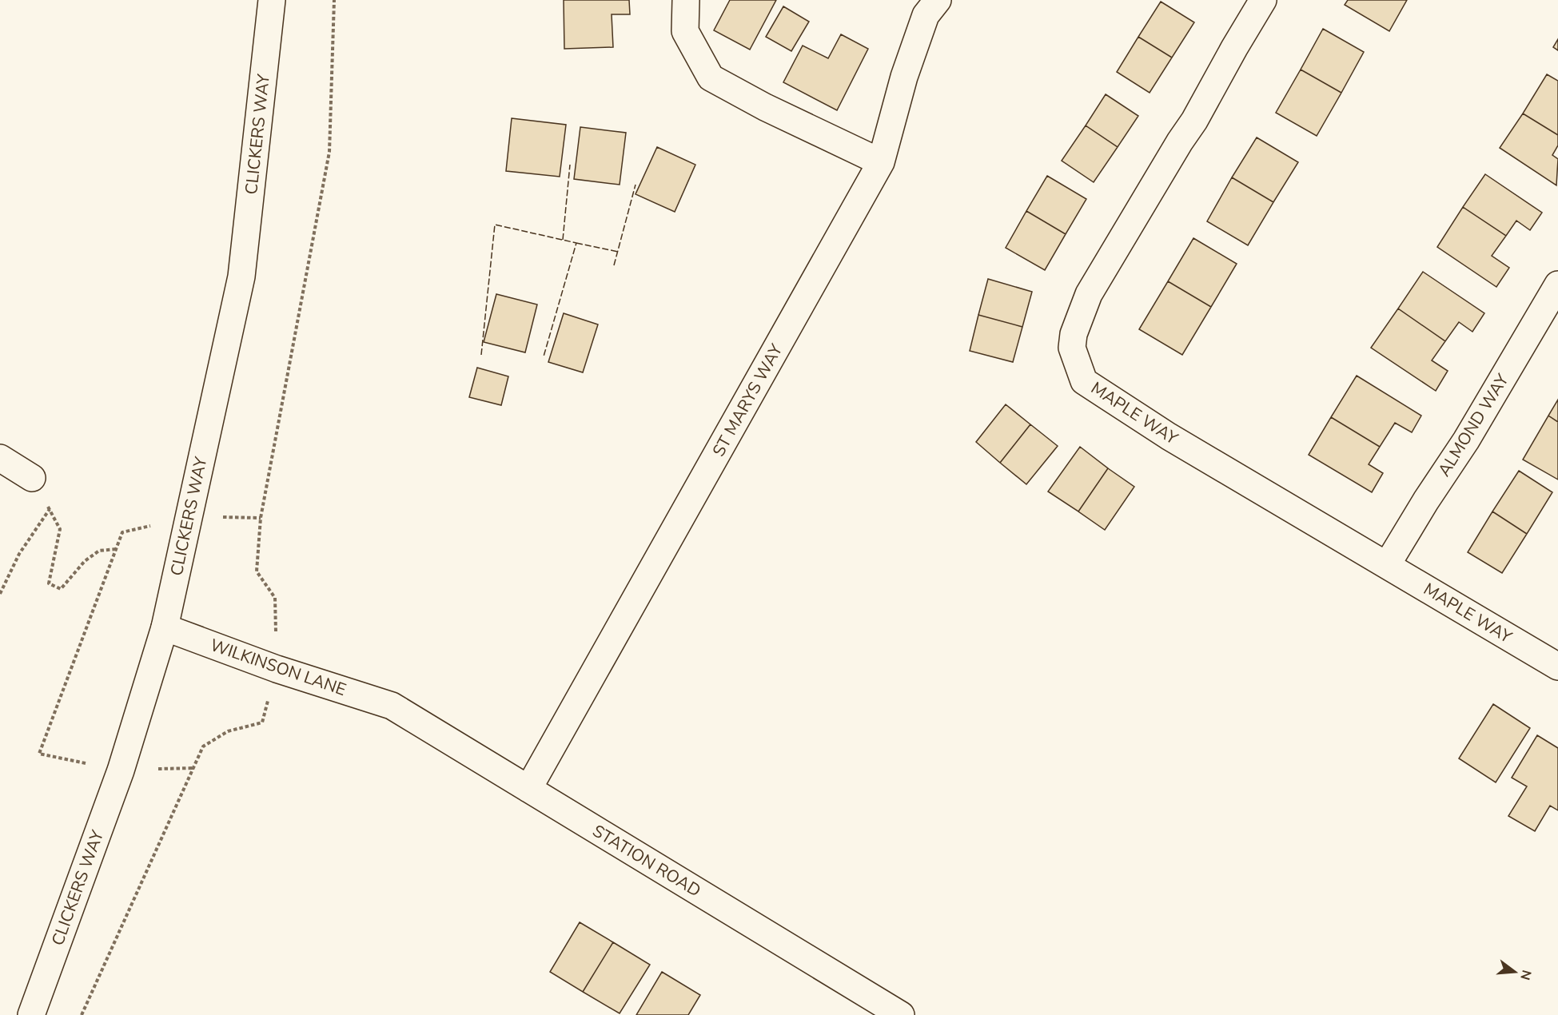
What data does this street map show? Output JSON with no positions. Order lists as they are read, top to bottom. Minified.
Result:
{"streets":{"street":["CLICKERS WAY","ST MARYS WAY","MAPLE WAY","ALMOND WAY","WILKINSON LANE","STATION ROAD"]},"crossings":[["CLICKERS WAY","WILKINSON LANE"],["ST MARYS WAY","STATION ROAD"],["MAPLE WAY","ALMOND WAY"],["WILKINSON LANE","STATION ROAD"]],"north":"right"}
